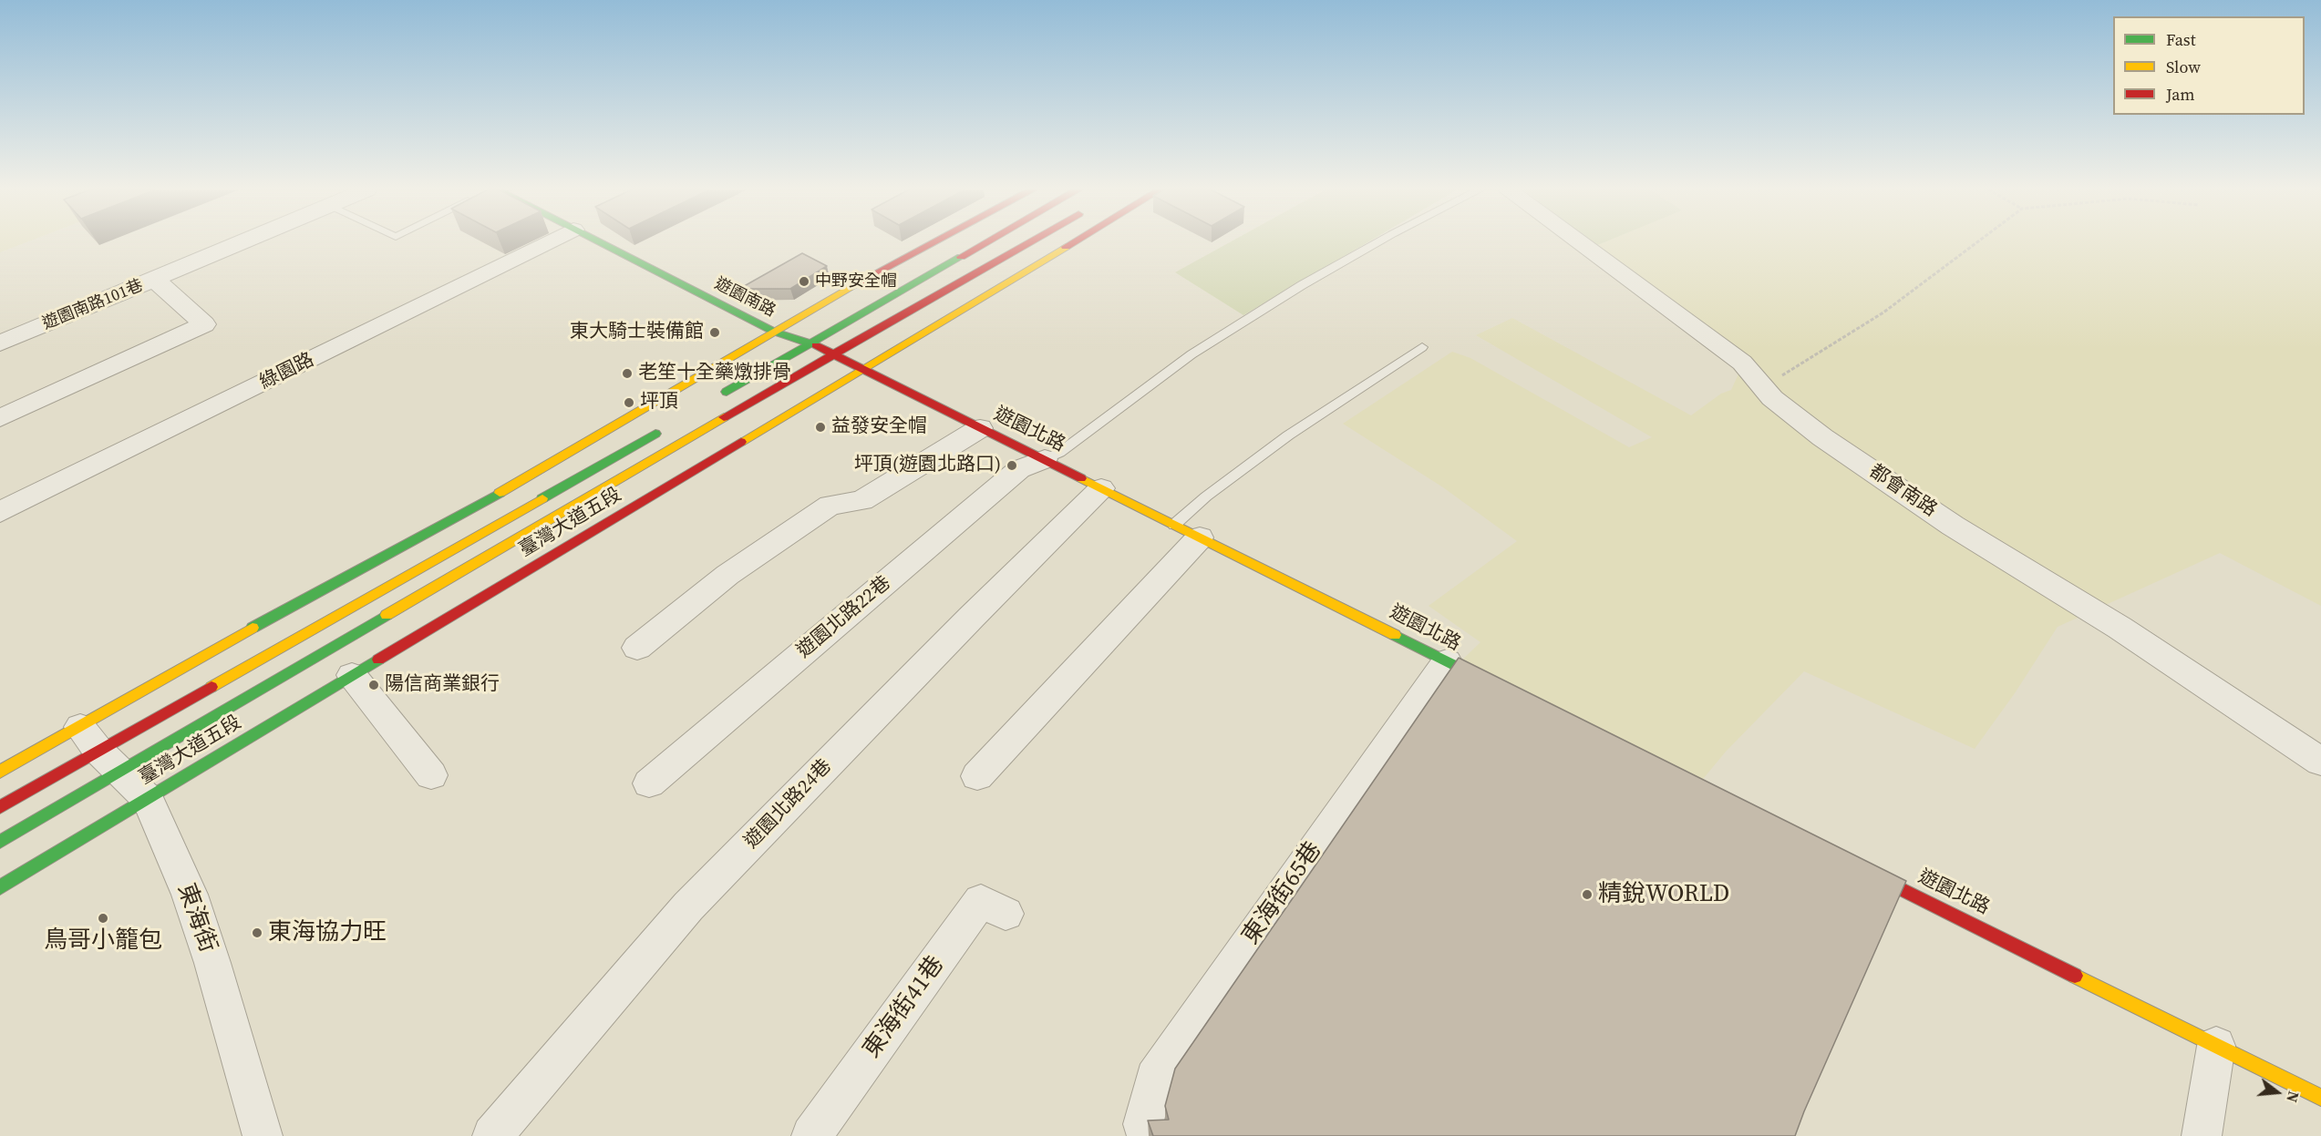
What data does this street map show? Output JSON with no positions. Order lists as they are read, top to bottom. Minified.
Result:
{"streets":{"main road":["遊園南路","遊園北路","臺灣大道五段"],"street":["遊園南路101巷","綠園路","都會南路","遊園北路22巷","遊園北路24巷","東海街65巷","東海街","東海街41巷"]},"crossings":[["遊園南路","遊園北路"],["遊園南路","臺灣大道五段"],["遊園北路","臺灣大道五段"],["遊園北路","遊園北路22巷"],["遊園北路","遊園北路24巷"],["遊園北路","東海街65巷"],["臺灣大道五段","東海街"]],"places":["中野安全帽","東大騎士裝備館","老笙十全藥燉排骨","坪頂","益發安全帽","坪頂(遊園北路口)","陽信商業銀行","精銳WORLD","鳥哥小籠包","東海協力旺"],"legend":["Fast","Slow","Jam"],"north":"right"}
